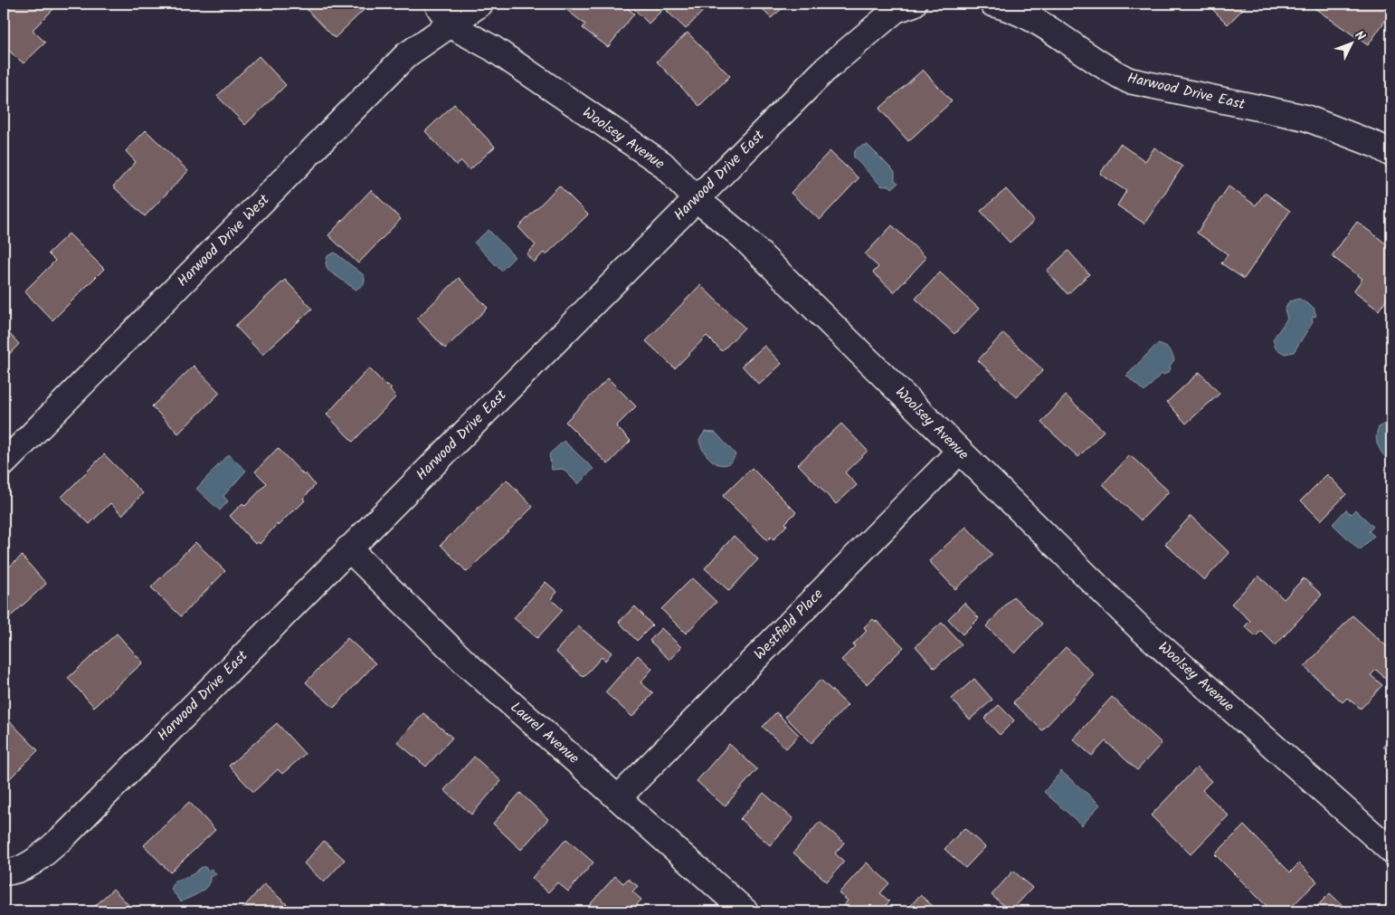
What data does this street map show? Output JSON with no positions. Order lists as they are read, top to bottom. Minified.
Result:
{"streets":{"street":["Harwood Drive East","Woolsey Avenue","Harwood Drive West","Westfield Place","Laurel Avenue"]},"crossings":[["Harwood Drive East","Woolsey Avenue"],["Harwood Drive East","Laurel Avenue"],["Woolsey Avenue","Harwood Drive West"],["Woolsey Avenue","Westfield Place"],["Westfield Place","Laurel Avenue"]],"north":"top right"}
